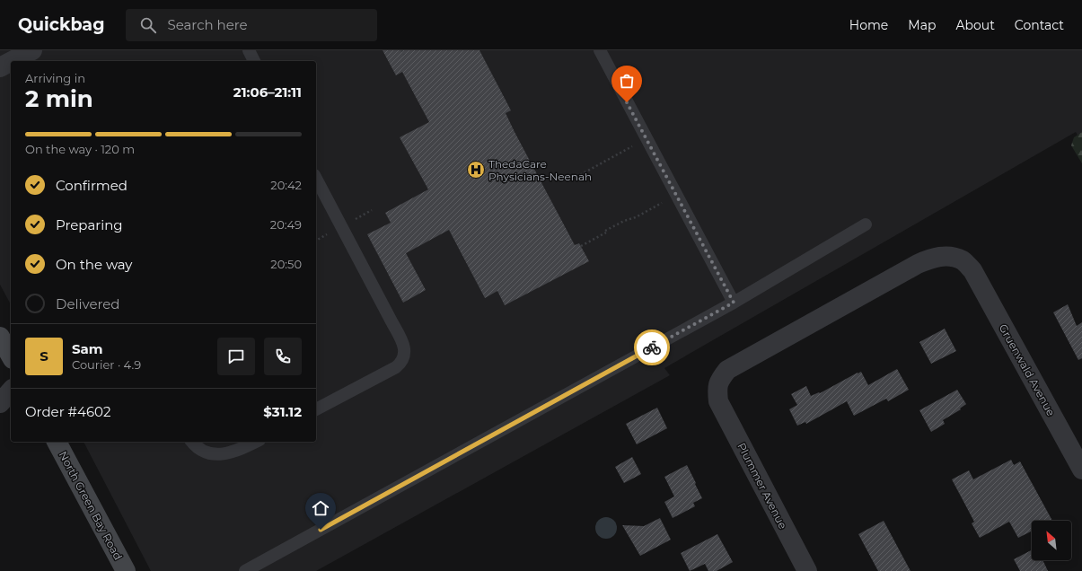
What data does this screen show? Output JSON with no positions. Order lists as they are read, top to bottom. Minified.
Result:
{"streets":{"main road":["North Green Bay Road"],"street":["Gruenwald Avenue","Plummer Avenue"]},"crossings":[["Gruenwald Avenue","Plummer Avenue"]],"places":{"hospital":["ThedaCare Physicians-Neenah"]},"north":"top left","page":{"header":"Quickbag","search":"Search here","nav":["Home","Map","About","Contact"],"heading":["2 min","Arriving in","21:06–21:11"],"panel":["Sam","Courier · 4.9","Order #4602","$31.12"],"bar":"On the way · 120 m","list":[["Confirmed","20:42"],["Preparing","20:49"],["On the way","20:50"],"Delivered"],"round":"S"}}
